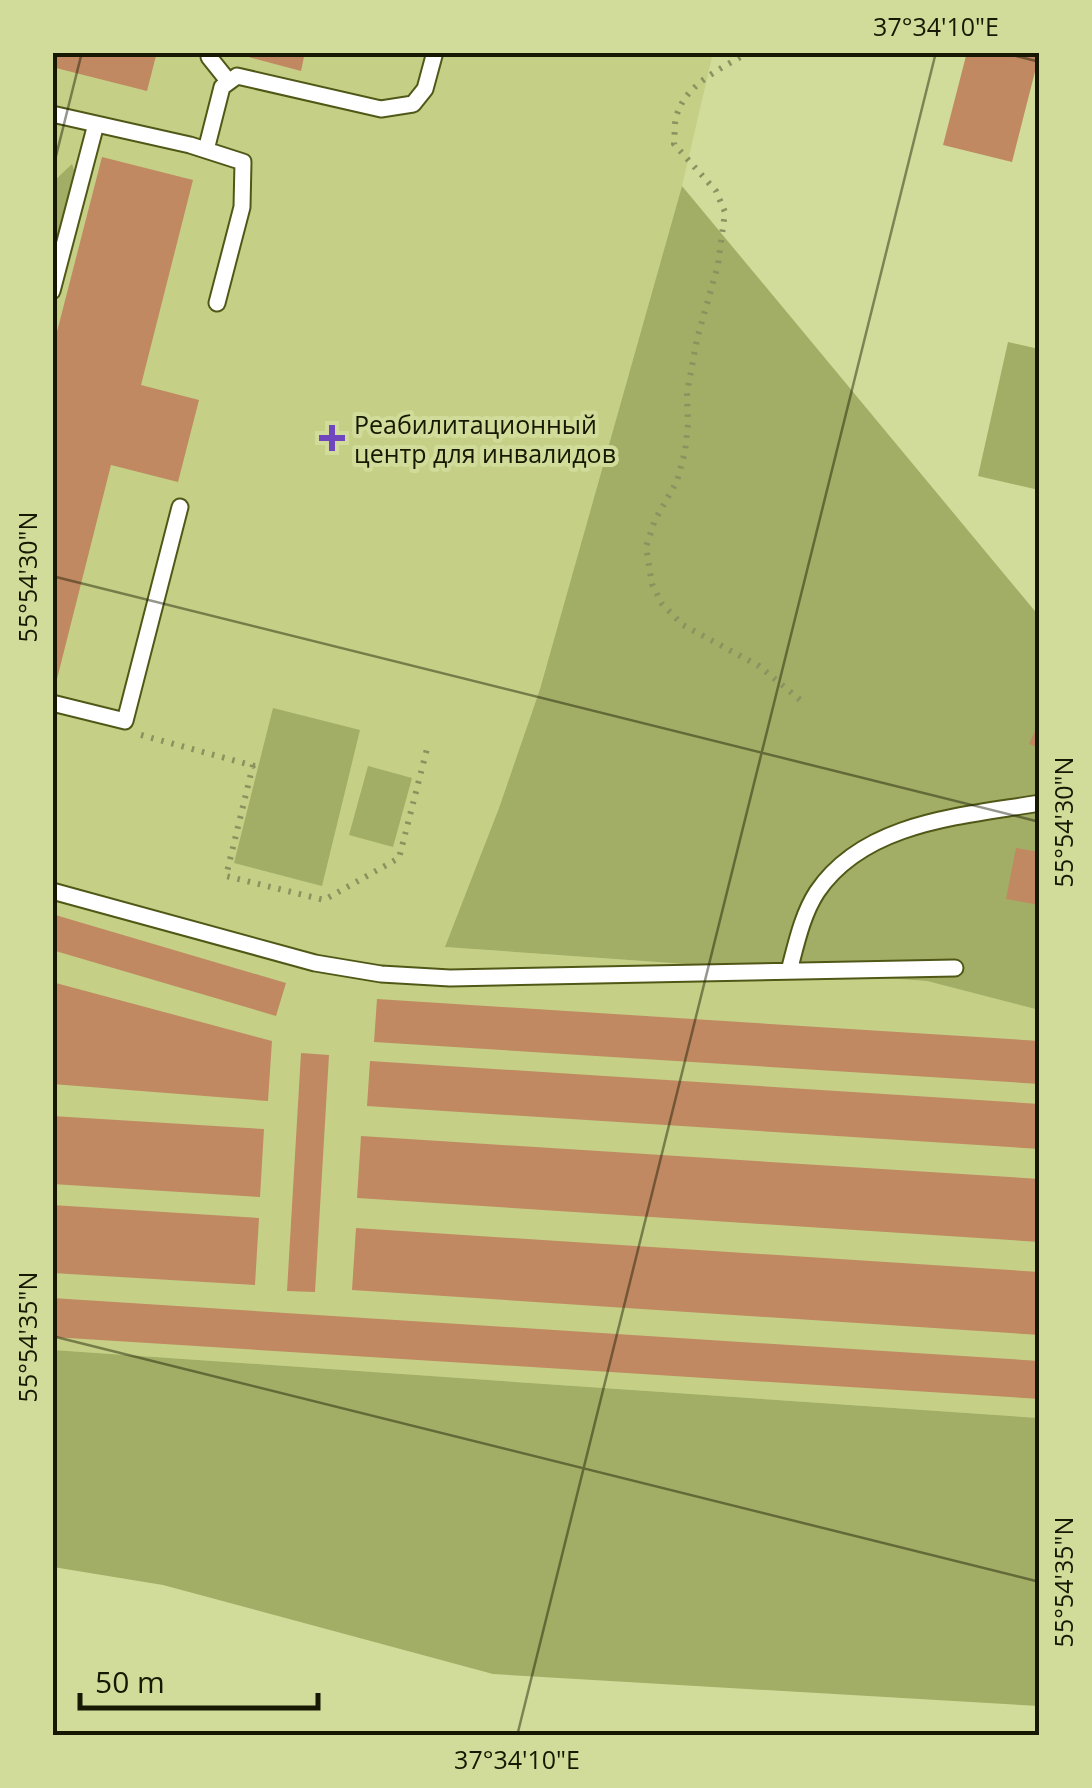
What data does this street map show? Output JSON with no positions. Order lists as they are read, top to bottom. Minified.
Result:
{"places":{"health":["Реабилитационный центр для инвалидов"]},"scale_bar":"50 m","coordinates":["37°34'10\"E","55°54'30\"N","55°54'35\"N"]}
